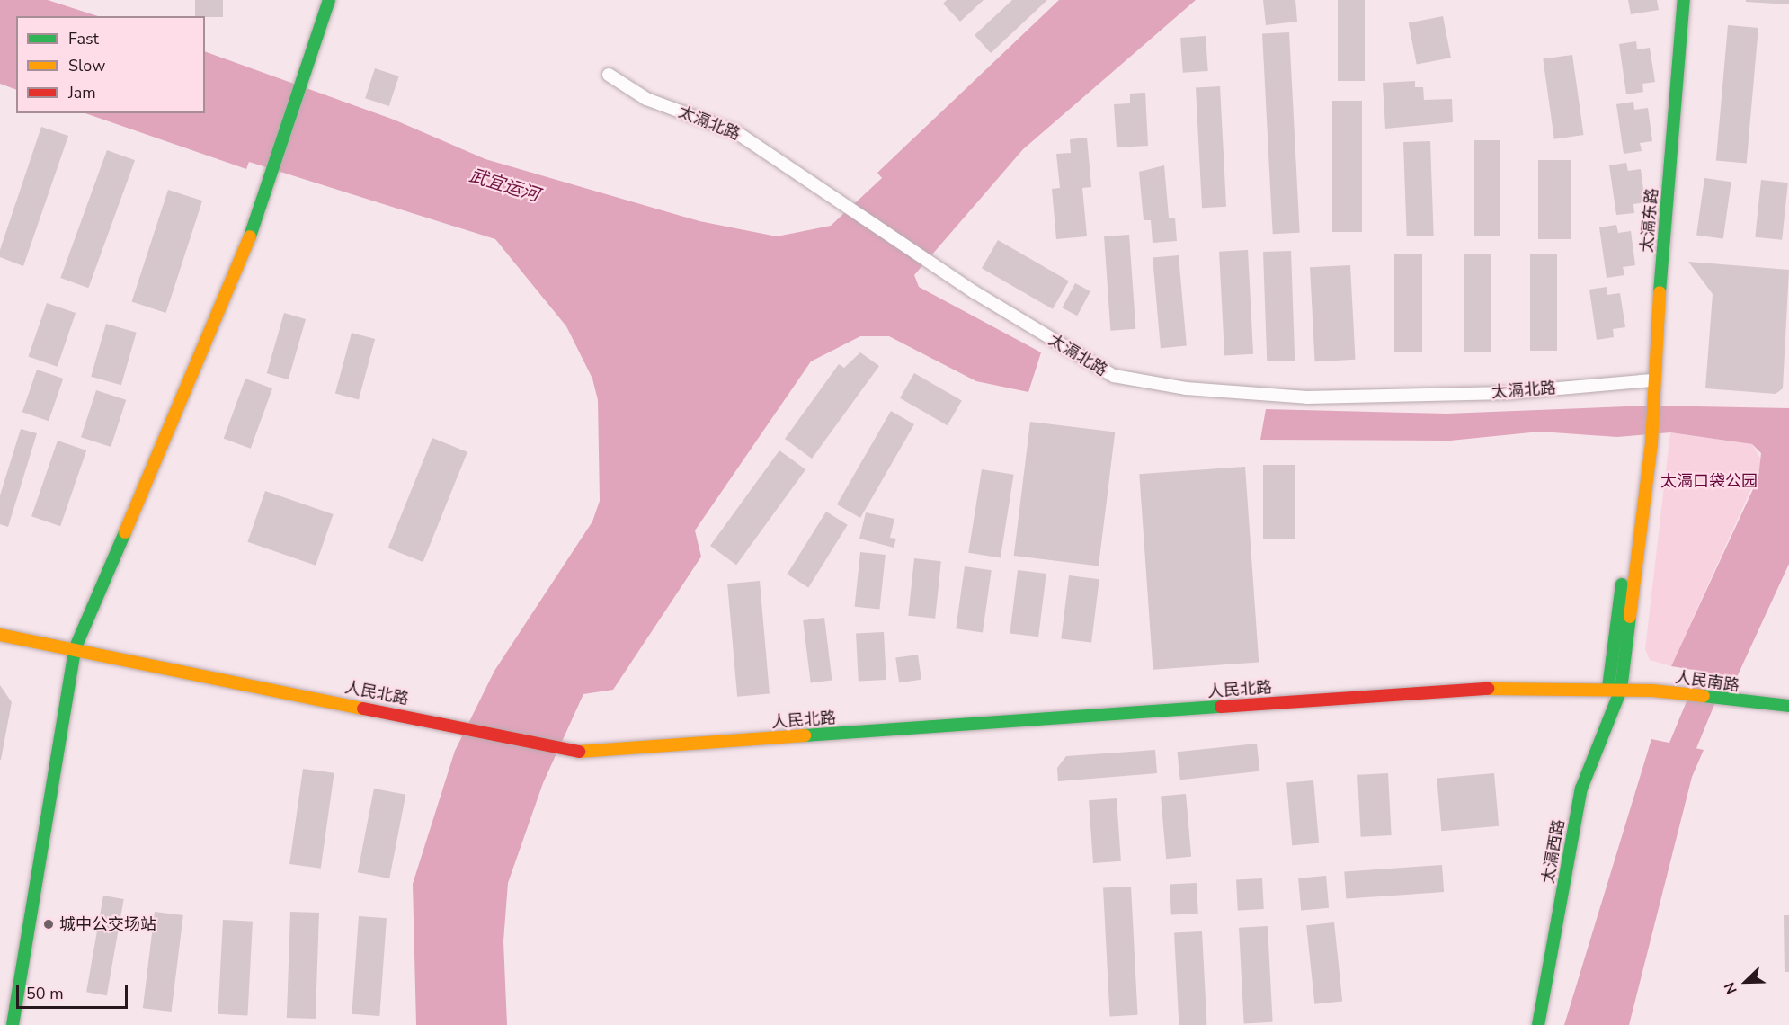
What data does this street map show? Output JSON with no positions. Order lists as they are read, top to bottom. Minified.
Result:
{"streets":{"main road":["太滆东路","人民南路","人民北路","太滆西路"],"street":["太滆北路"]},"crossings":[["太滆北路","太滆东路"],["太滆东路","人民南路"],["太滆东路","人民北路"],["太滆东路","太滆西路"],["人民南路","人民北路"],["人民南路","太滆西路"],["人民北路","太滆西路"]],"water":["武宜运河"],"parks":["太滆口袋公园"],"places":["城中公交场站"],"legend":["Fast","Slow","Jam"],"scale_bar":"50 m","north":"bottom left"}
